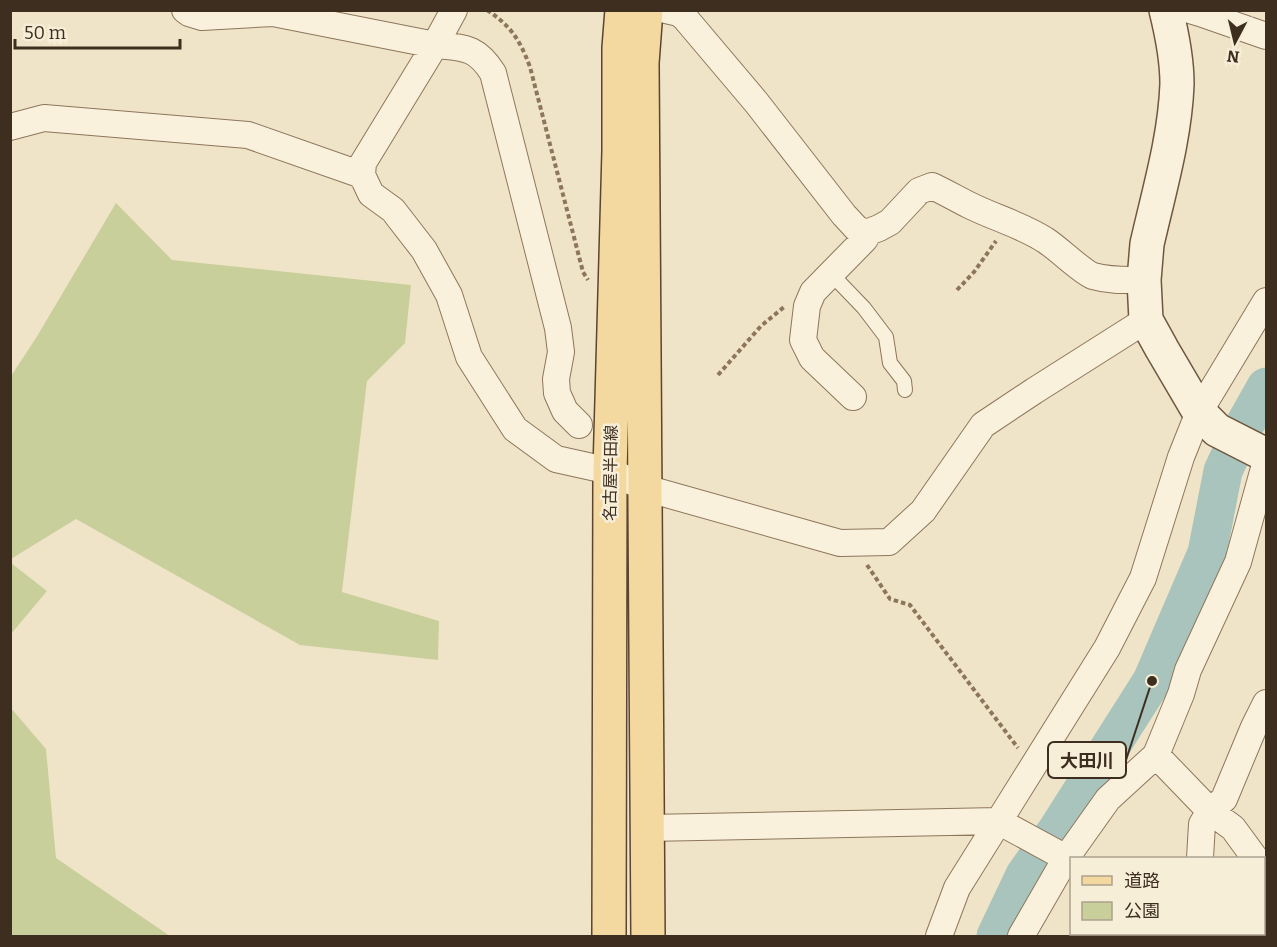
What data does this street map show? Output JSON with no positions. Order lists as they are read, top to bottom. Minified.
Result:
{"streets":{"main road":["名古屋半田線"]},"places":["大田川"],"legend":["道路","公園"],"scale_bar":"50 m","north":"bottom"}
